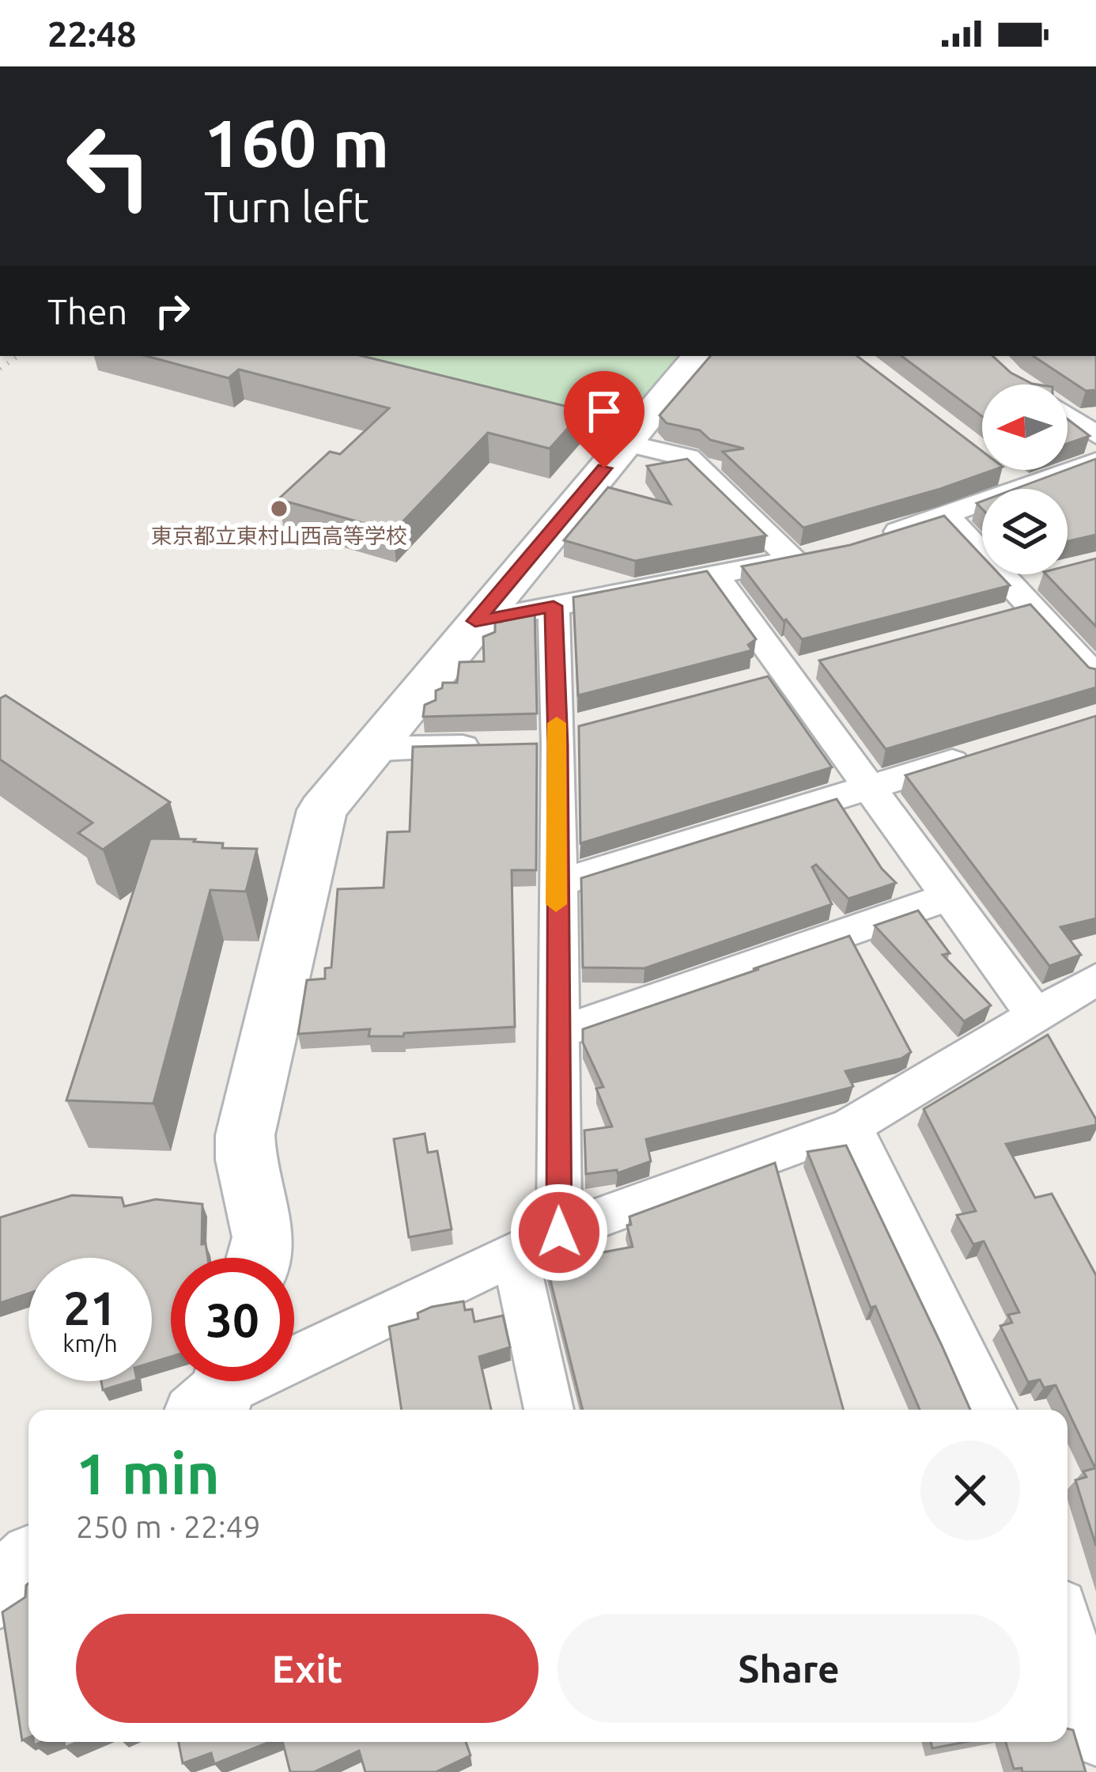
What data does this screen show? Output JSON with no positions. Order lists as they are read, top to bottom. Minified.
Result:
{"places":["東京都立東村山西高等学校"],"north":"left","page":{"status":"22:48","turn":["160 m","Turn left"],"then":"Then","speed":"21 km/h","limit":"30","heading":["1 min","250 m · 22:49"],"buttons":["Exit","Share"]}}
